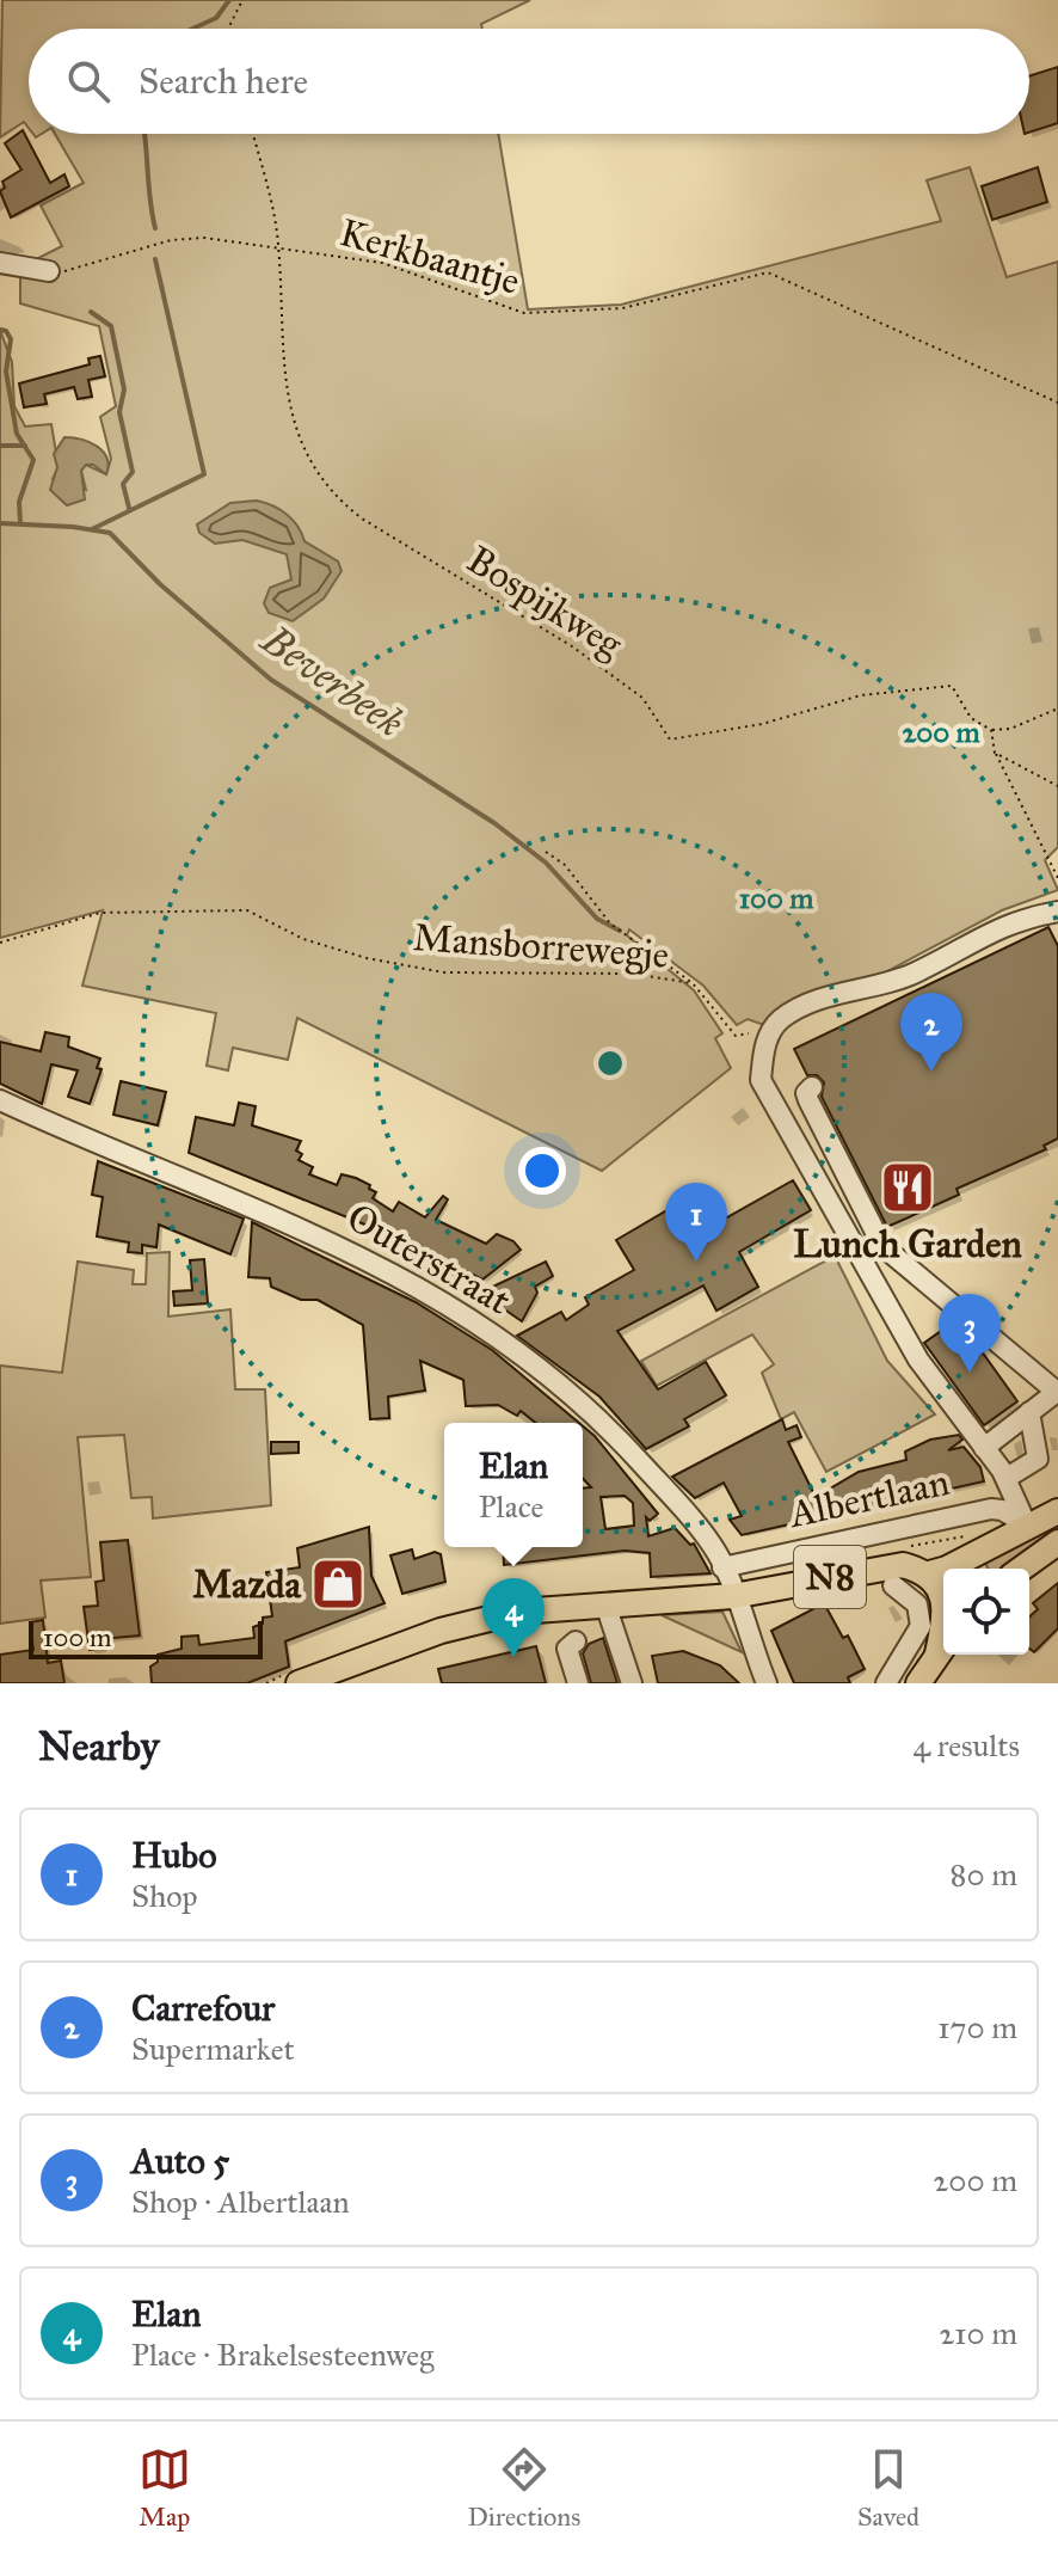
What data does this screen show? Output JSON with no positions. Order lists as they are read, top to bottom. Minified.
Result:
{"streets":{"main road":["Albertlaan","N8"],"street":["Outerstraat"],"path":["Kerkbaantje","Bospijkweg","Mansborrewegje"]},"crossings":[["Kerkbaantje","Bospijkweg"],["Outerstraat","Albertlaan"],["Outerstraat","N8"],["Albertlaan","N8"]],"water":["Beverbeek"],"places":{"restaurant":["Lunch Garden"],"shop":["Mazda"]},"scale_bar":"100 m","page":{"search":"Search here","pins":["2","1","3","4"],"popup":["Elan","Place"],"scale":"100 m","heading":["Nearby","4 results"],"list":[{"mark":"1","name":"Hubo","note":"Shop","value":"80 m"},{"mark":"2","name":"Carrefour","note":"Supermarket","value":"170 m"},{"mark":"3","name":"Auto 5","note":"Shop · Albertlaan","value":"200 m"},{"mark":"4","name":"Elan","note":"Place · Brakelsesteenweg","value":"210 m"}],"nav":["Map","Directions","Saved"]},"rings":["200 m","100 m"]}
